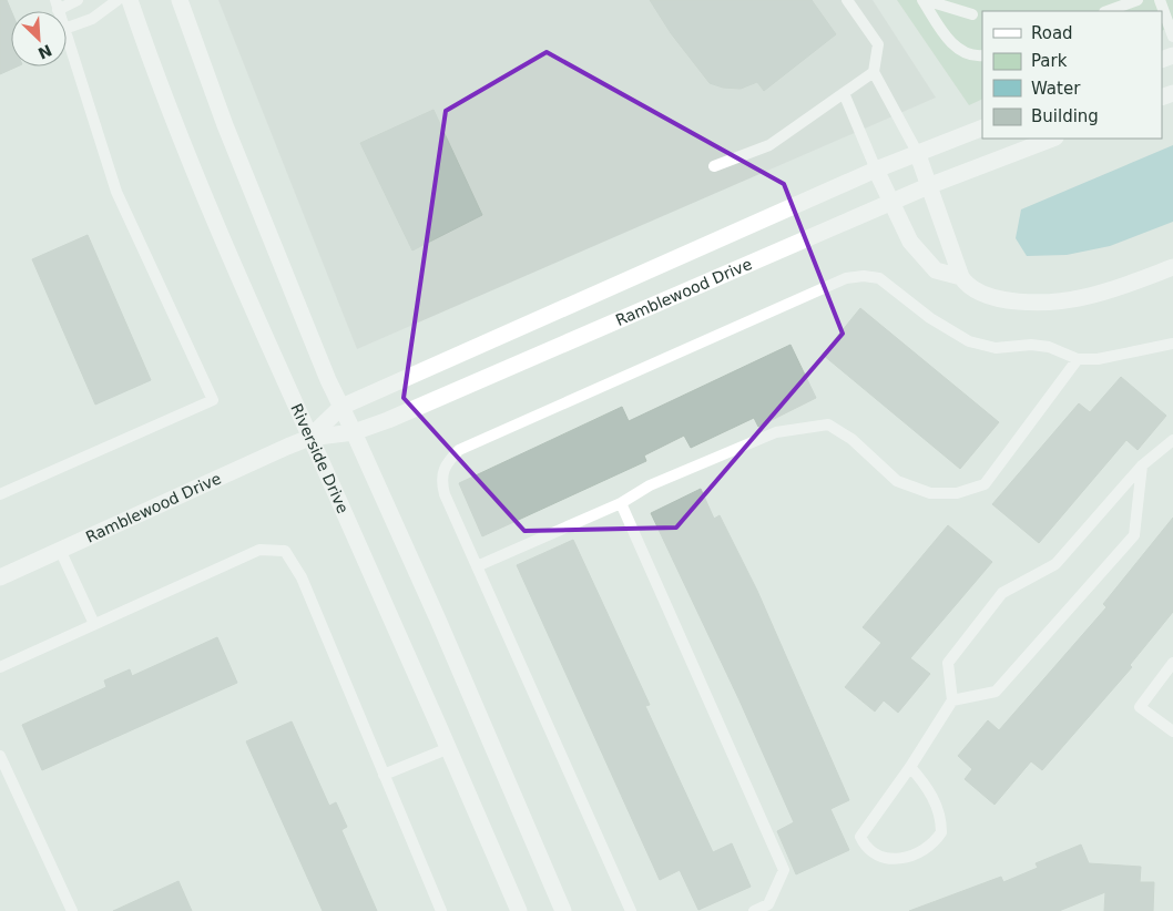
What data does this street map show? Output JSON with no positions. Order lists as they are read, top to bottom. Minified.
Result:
{"streets":{"street":["Ramblewood Drive","Riverside Drive"]},"crossings":[["Ramblewood Drive","Riverside Drive"]],"legend":["Road","Park","Water","Building"],"north":"bottom right"}
